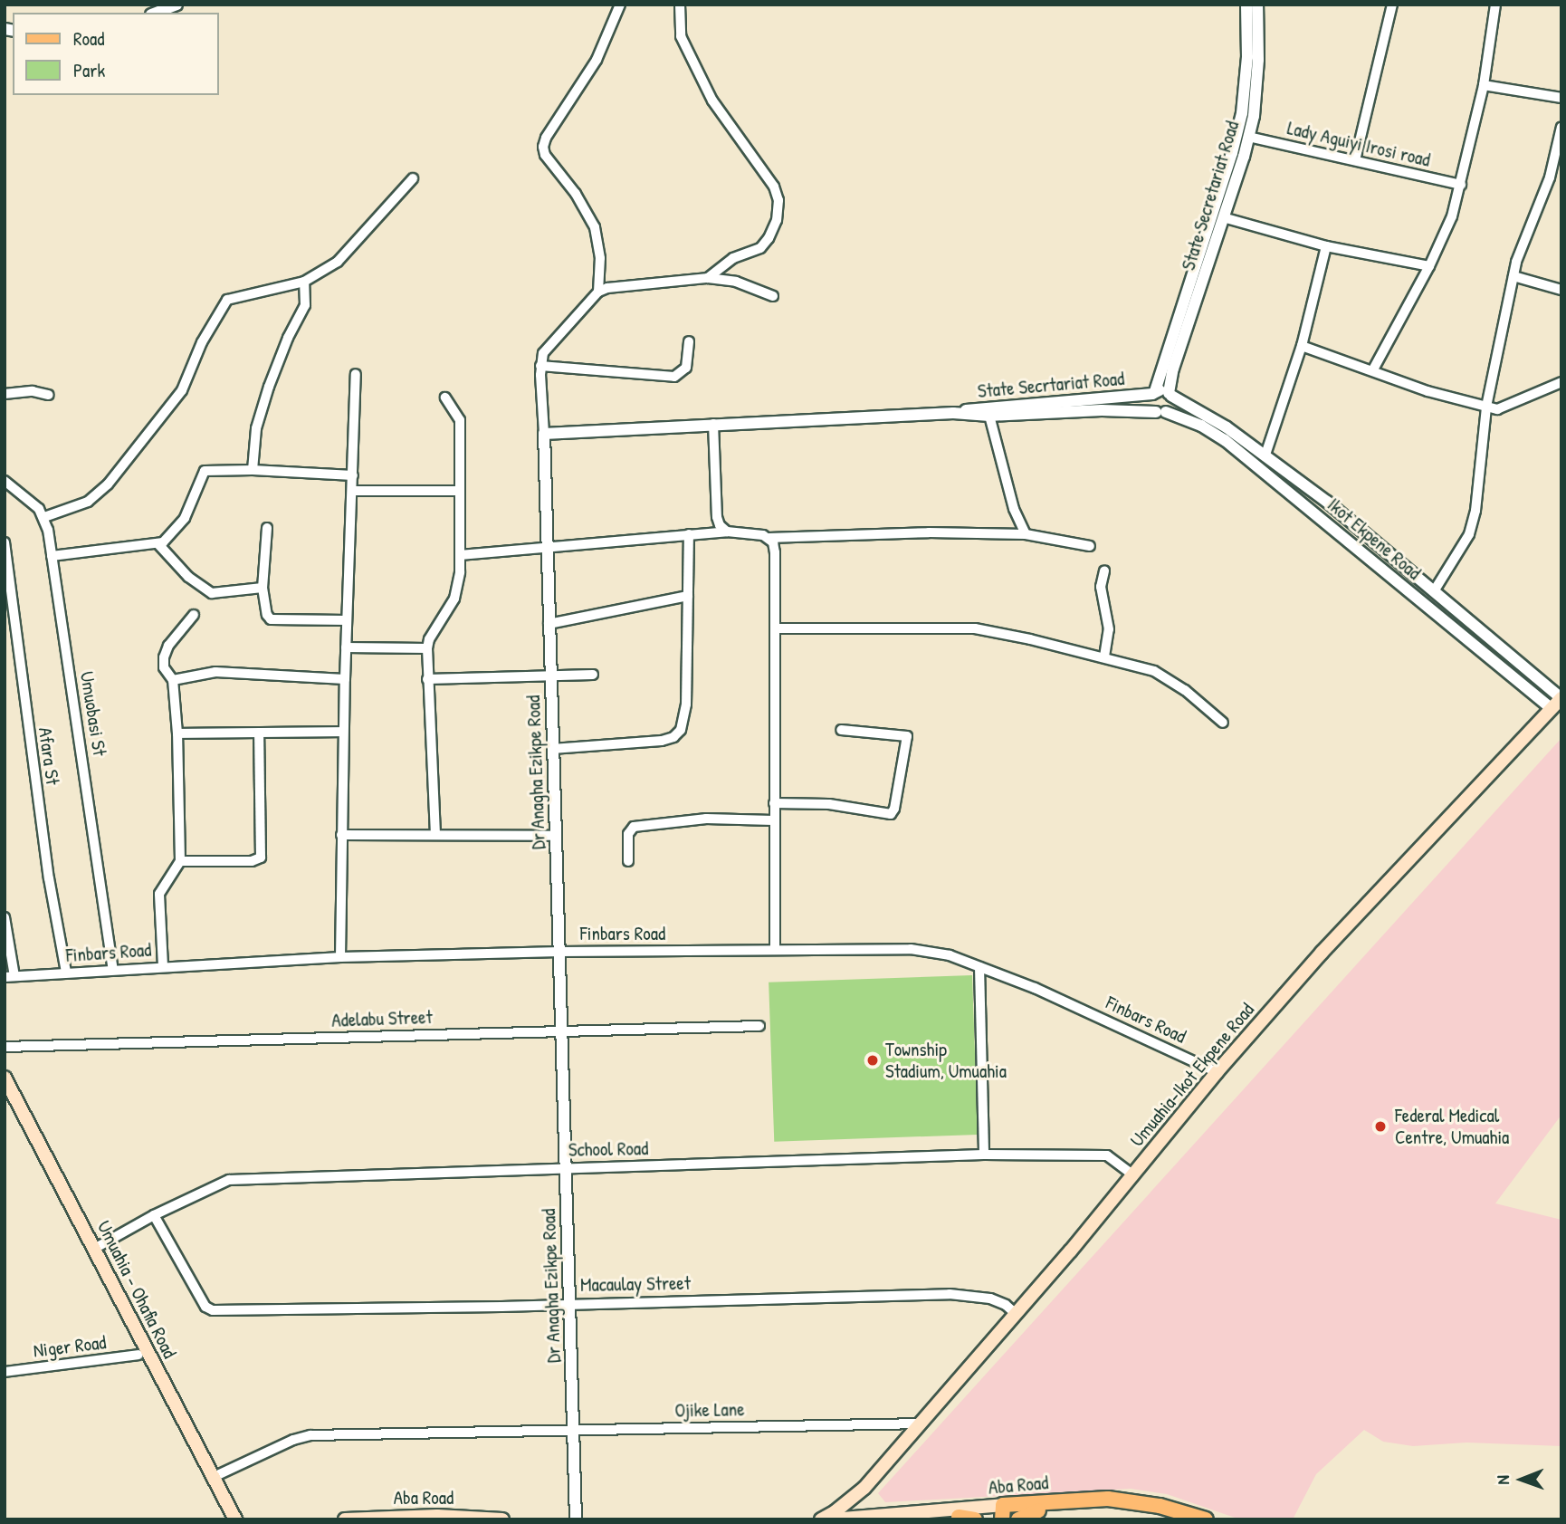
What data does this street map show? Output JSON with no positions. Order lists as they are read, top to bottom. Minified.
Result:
{"streets":{"main road":["Umuahia-Ikot Ekpene Road","Umuahia - Ohafia Road","Aba Road"],"street":["Lady Aguiyi Irosi road","State Secretariat Road","State Secrtariat Road","Ikot Ekpene Road","Umuobasi St","Afara St","Dr Anagha Ezikpe Road","Finbars Road","Adelabu Street","School Road","Macaulay Street","Niger Road","Ojike Lane"]},"crossings":[["Lady Aguiyi Irosi road","State Secretariat Road"],["State Secretariat Road","State Secrtariat Road"],["State Secretariat Road","Ikot Ekpene Road"],["State Secrtariat Road","Ikot Ekpene Road"],["Ikot Ekpene Road","Umuahia-Ikot Ekpene Road"],["Umuobasi St","Finbars Road"],["Afara St","Finbars Road"],["Dr Anagha Ezikpe Road","Finbars Road"],["Dr Anagha Ezikpe Road","Adelabu Street"],["Dr Anagha Ezikpe Road","School Road"],["Dr Anagha Ezikpe Road","Macaulay Street"],["Dr Anagha Ezikpe Road","Ojike Lane"],["Finbars Road","Umuahia-Ikot Ekpene Road"],["Umuahia-Ikot Ekpene Road","School Road"],["Umuahia-Ikot Ekpene Road","Macaulay Street"],["Umuahia-Ikot Ekpene Road","Ojike Lane"],["School Road","Macaulay Street"],["School Road","Umuahia - Ohafia Road"],["Umuahia - Ohafia Road","Niger Road"],["Umuahia - Ohafia Road","Ojike Lane"]],"places":["Township Stadium, Umuahia","Federal Medical Centre, Umuahia"],"legend":["Road","Park"],"north":"left"}
